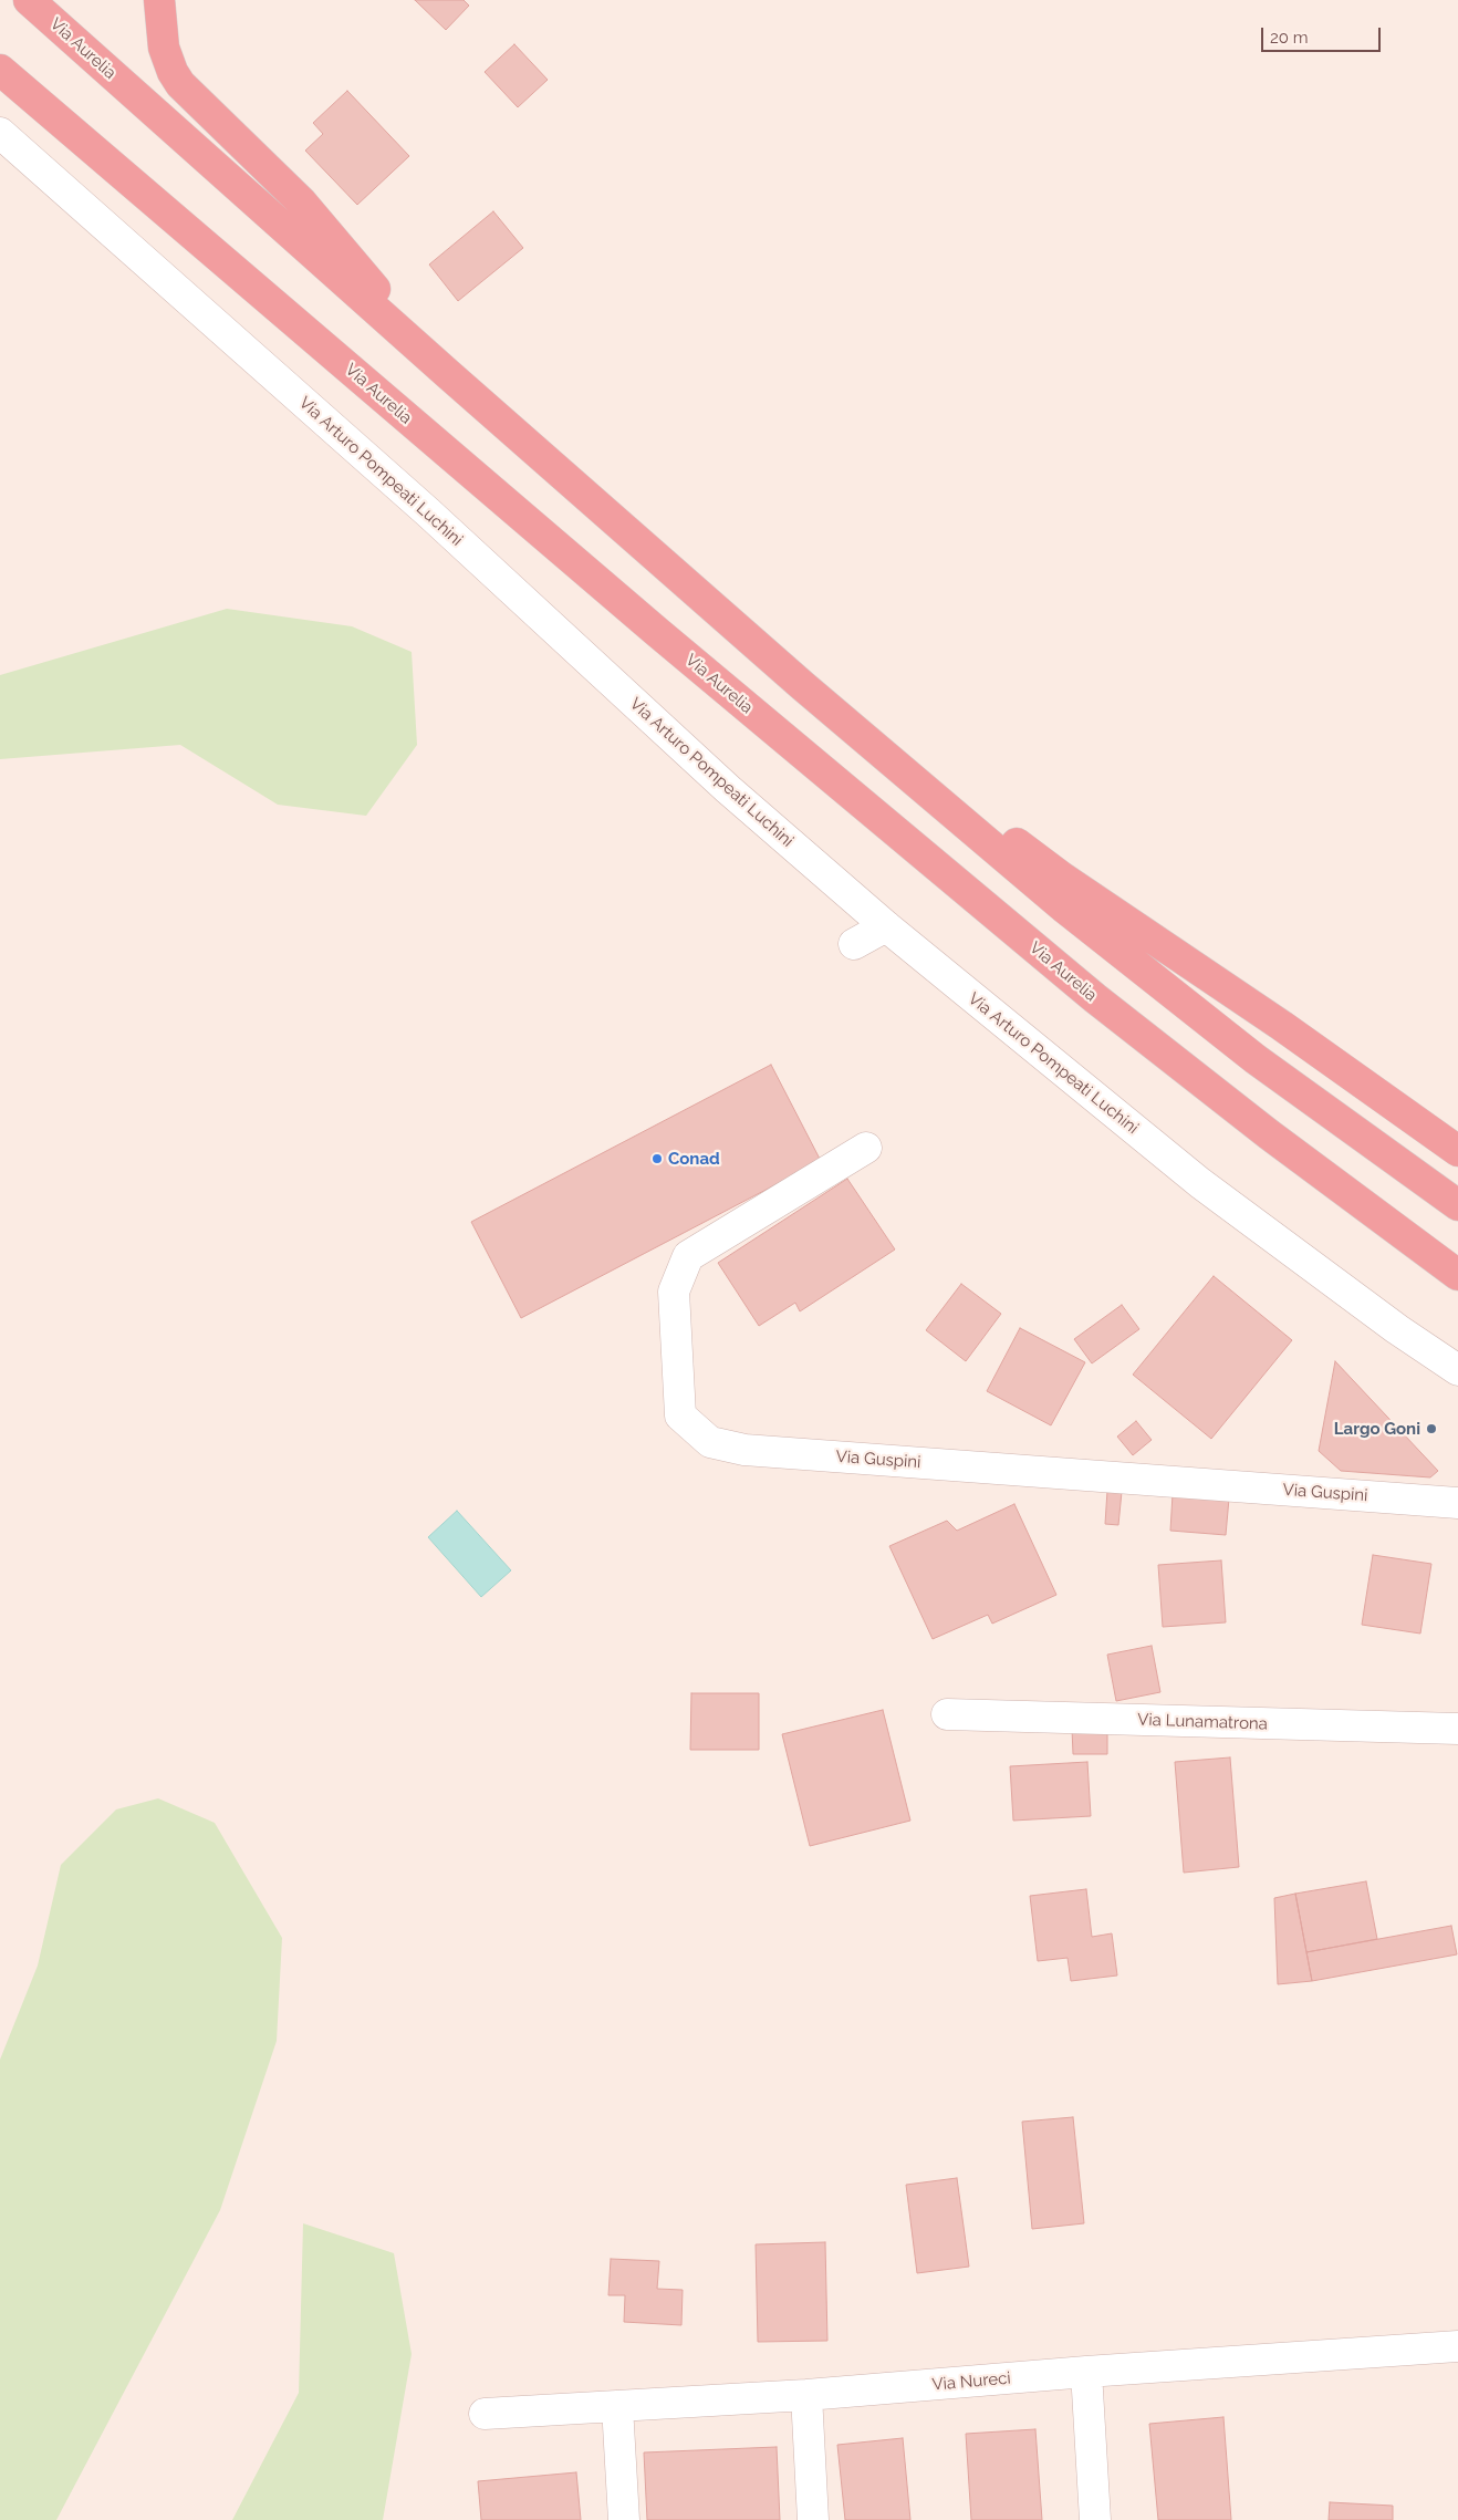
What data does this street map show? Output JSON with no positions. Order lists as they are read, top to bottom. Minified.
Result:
{"streets":{"highway":["Via Aurelia"],"street":["Via Arturo Pompeati Luchini","Via Guspini","Via Lunamatrona","Via Nureci"]},"places":["Conad","Largo Goni"],"scale_bar":"20 m"}
